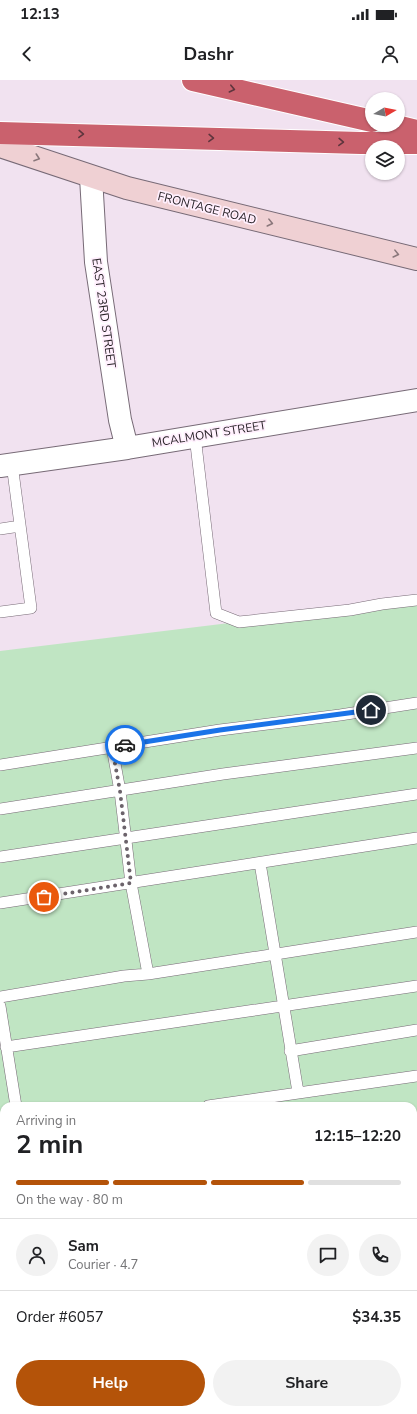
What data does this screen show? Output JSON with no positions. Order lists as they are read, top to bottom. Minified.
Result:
{"streets":{"main road":["FRONTAGE ROAD"],"street":["EAST 23RD STREET","MCALMONT STREET"]},"crossings":[["FRONTAGE ROAD","EAST 23RD STREET"],["EAST 23RD STREET","MCALMONT STREET"]],"one_way":["FRONTAGE ROAD"],"north":"right","page":{"status":"12:13","header":"Dashr","heading":["2 min","Arriving in","12:15–12:20"],"panel":["Sam","Courier · 4.7","Order #6057","$34.35"],"bar":"On the way · 80 m","buttons":["Help","Share"]}}
